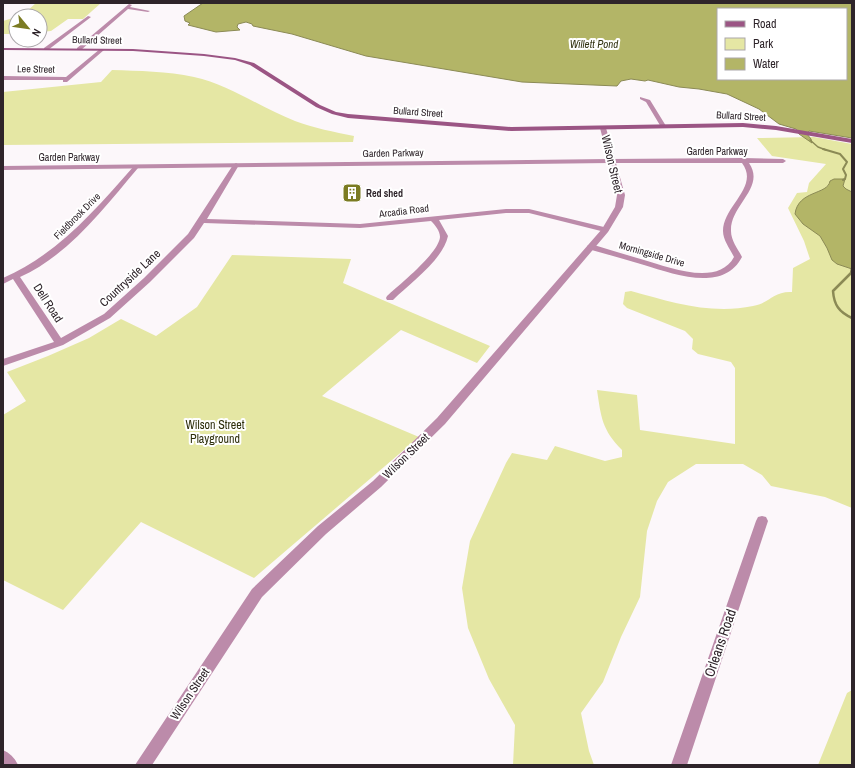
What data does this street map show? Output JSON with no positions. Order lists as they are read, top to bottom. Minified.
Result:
{"streets":{"main road":["Bullard Street"],"street":["Lee Street","Garden Parkway","Wilson Street","Arcadia Road","Fieldbrook Drive","Morningside Drive","Countryside Lane","Dell Road","Orleans Road"]},"crossings":[["Bullard Street","Lee Street"],["Bullard Street","Wilson Street"],["Garden Parkway","Wilson Street"],["Garden Parkway","Fieldbrook Drive"],["Garden Parkway","Morningside Drive"],["Garden Parkway","Countryside Lane"],["Wilson Street","Arcadia Road"],["Wilson Street","Morningside Drive"],["Arcadia Road","Countryside Lane"],["Fieldbrook Drive","Dell Road"],["Countryside Lane","Dell Road"]],"water":["Willett Pond"],"parks":["Wilson Street Playground"],"places":{"building":["Red shed"]},"legend":["Road","Park","Water"],"north":"bottom right"}
